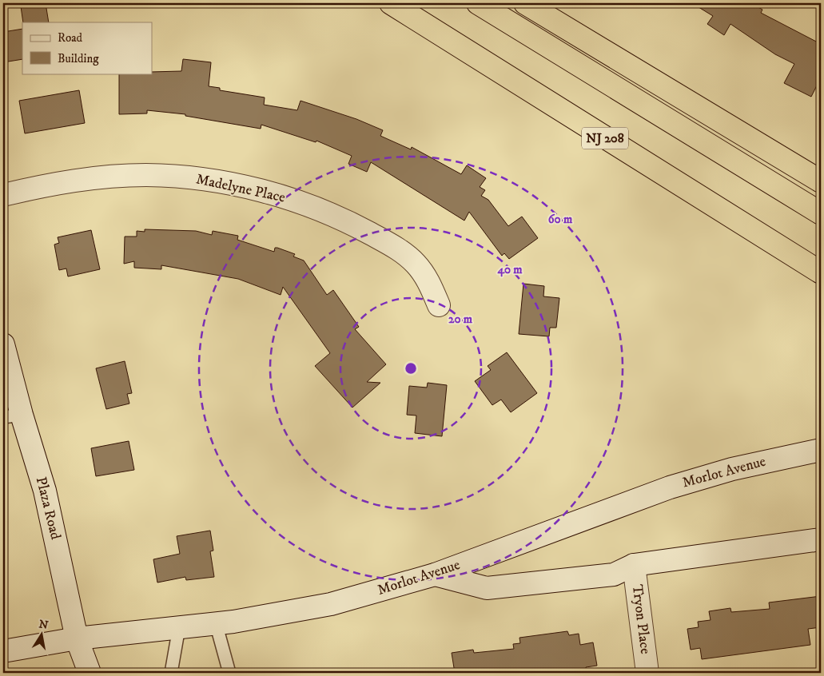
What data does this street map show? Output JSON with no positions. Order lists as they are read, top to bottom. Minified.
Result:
{"streets":{"highway":["NJ 208"],"street":["Madelyne Place","Morlot Avenue","Plaza Road","Tryon Place"]},"crossings":[["Morlot Avenue","Plaza Road"]],"legend":["Road","Building"],"north":"top","rings":["60 m","40 m","20 m"]}
